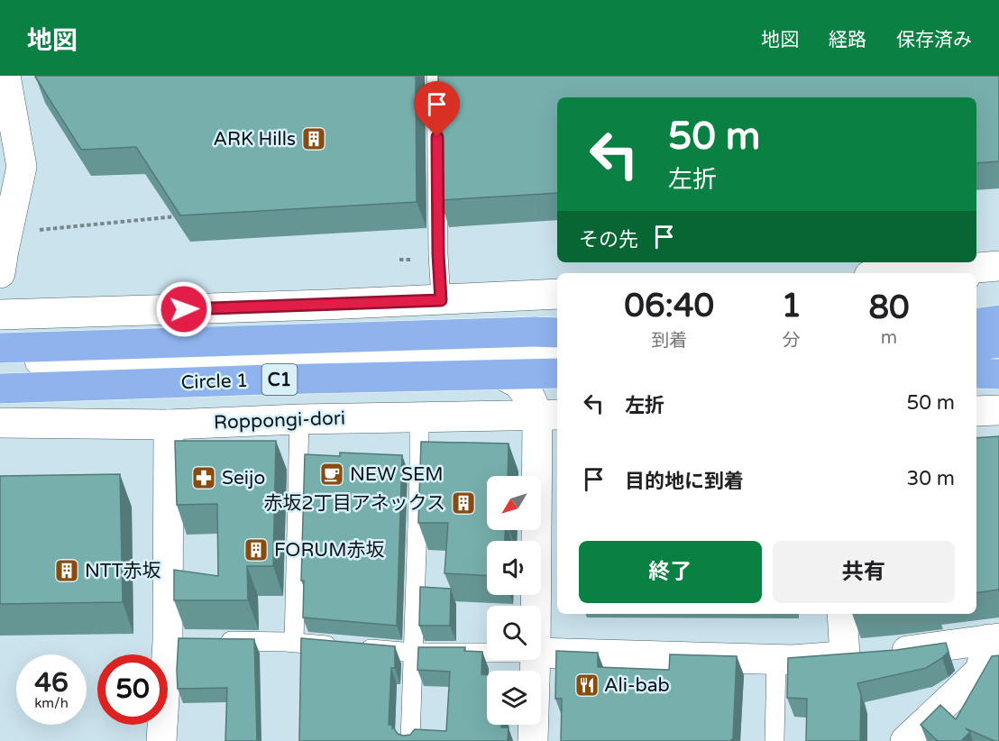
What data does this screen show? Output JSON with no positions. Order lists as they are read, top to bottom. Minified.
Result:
{"streets":{"highway":["C1","Circle 1"],"main road":["Roppongi-dori"]},"places":{"building":["ARK Hills","赤坂2丁目アネックス","FORUM赤坂","NTT赤坂"],"cafe":["NEW SEM"],"pharmacy":["Seijo"],"restaurant":["Ali-bab"]},"north":"bottom left","page":{"header":"地図","nav":["地図","経路","保存済み"],"turn":["50 m","左折"],"then":"その先","eta":["06:40","到着","1","分","80","m"],"list":[{"name":"左折","value":"50 m"},{"name":"目的地に到着","value":"30 m"}],"buttons":["終了","共有"],"speed":"46 km/h","limit":"50"}}
